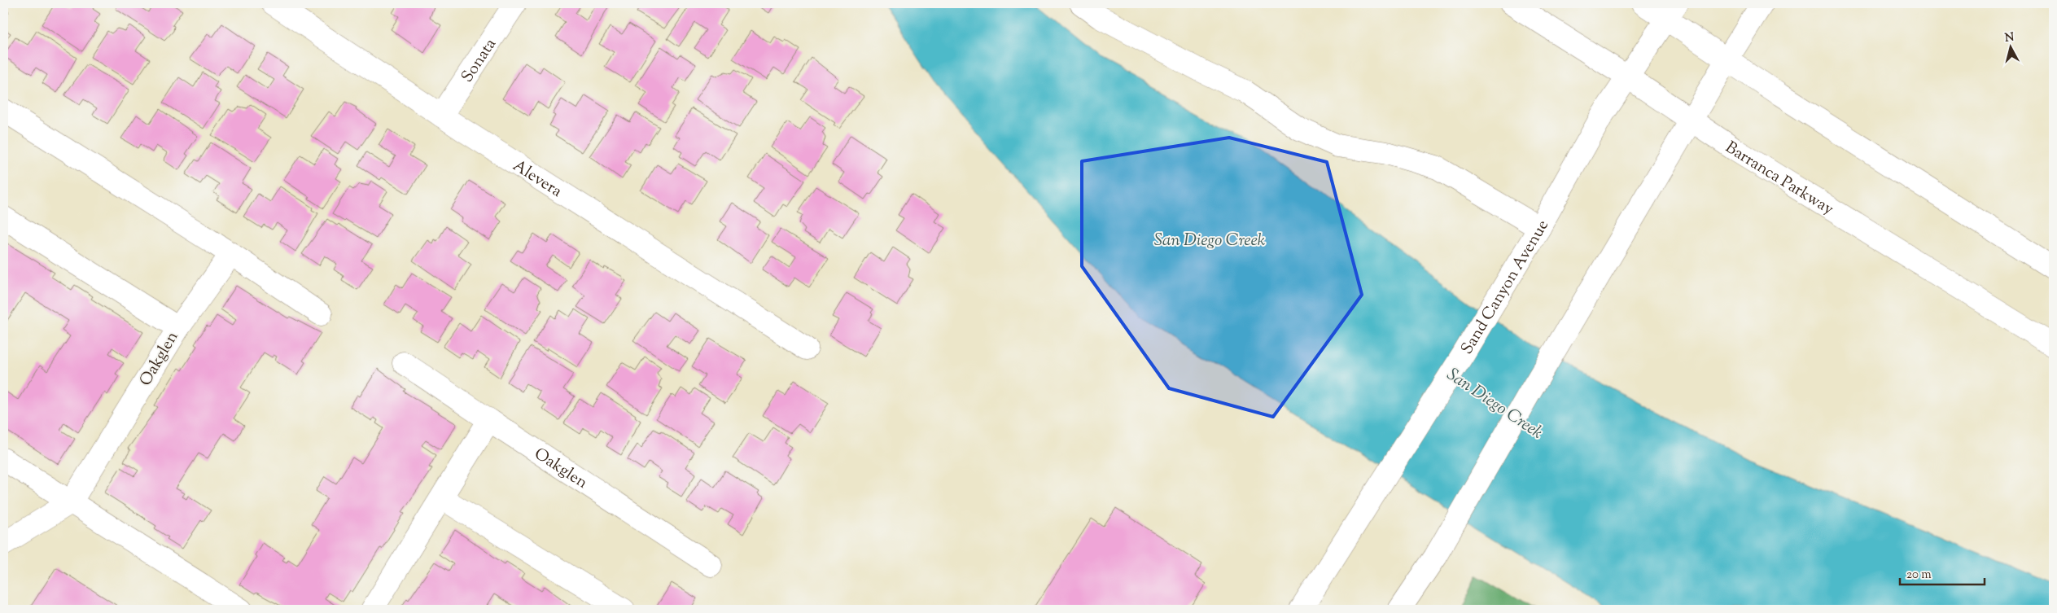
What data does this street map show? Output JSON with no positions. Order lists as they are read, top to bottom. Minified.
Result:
{"streets":{"street":["Sonata","Barranca Parkway","Alevera","Sand Canyon Avenue","Oakglen"]},"crossings":[["Sonata","Alevera"],["Barranca Parkway","Sand Canyon Avenue"]],"water":["San Diego Creek"],"scale_bar":"20 m","north":"top"}
